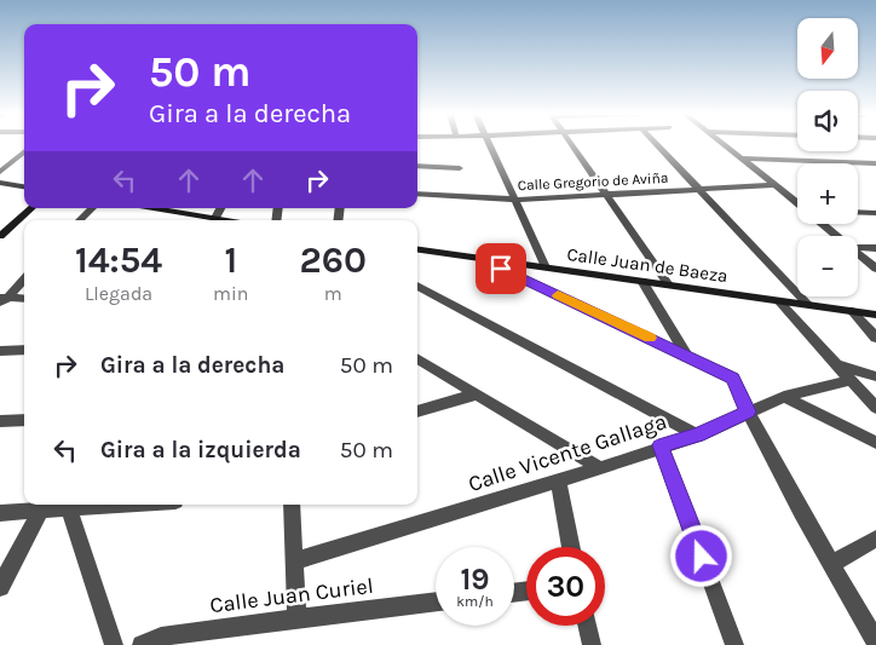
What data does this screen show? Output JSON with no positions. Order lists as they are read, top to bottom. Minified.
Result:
{"streets":{"street":["Calle Gregorio de Aviña","Calle Juan de Baeza","Calle Vicente Gallaga","Calle Juan Curiel"]},"north":"bottom","page":{"map_buttons":["+","−"],"turn":["50 m","Gira a la derecha"],"eta":["14:54","Llegada","1","min","260","m"],"list":[{"name":"Gira a la derecha","value":"50 m"},{"name":"Gira a la izquierda","value":"50 m"}],"speed":"19 km/h","limit":"30"}}
